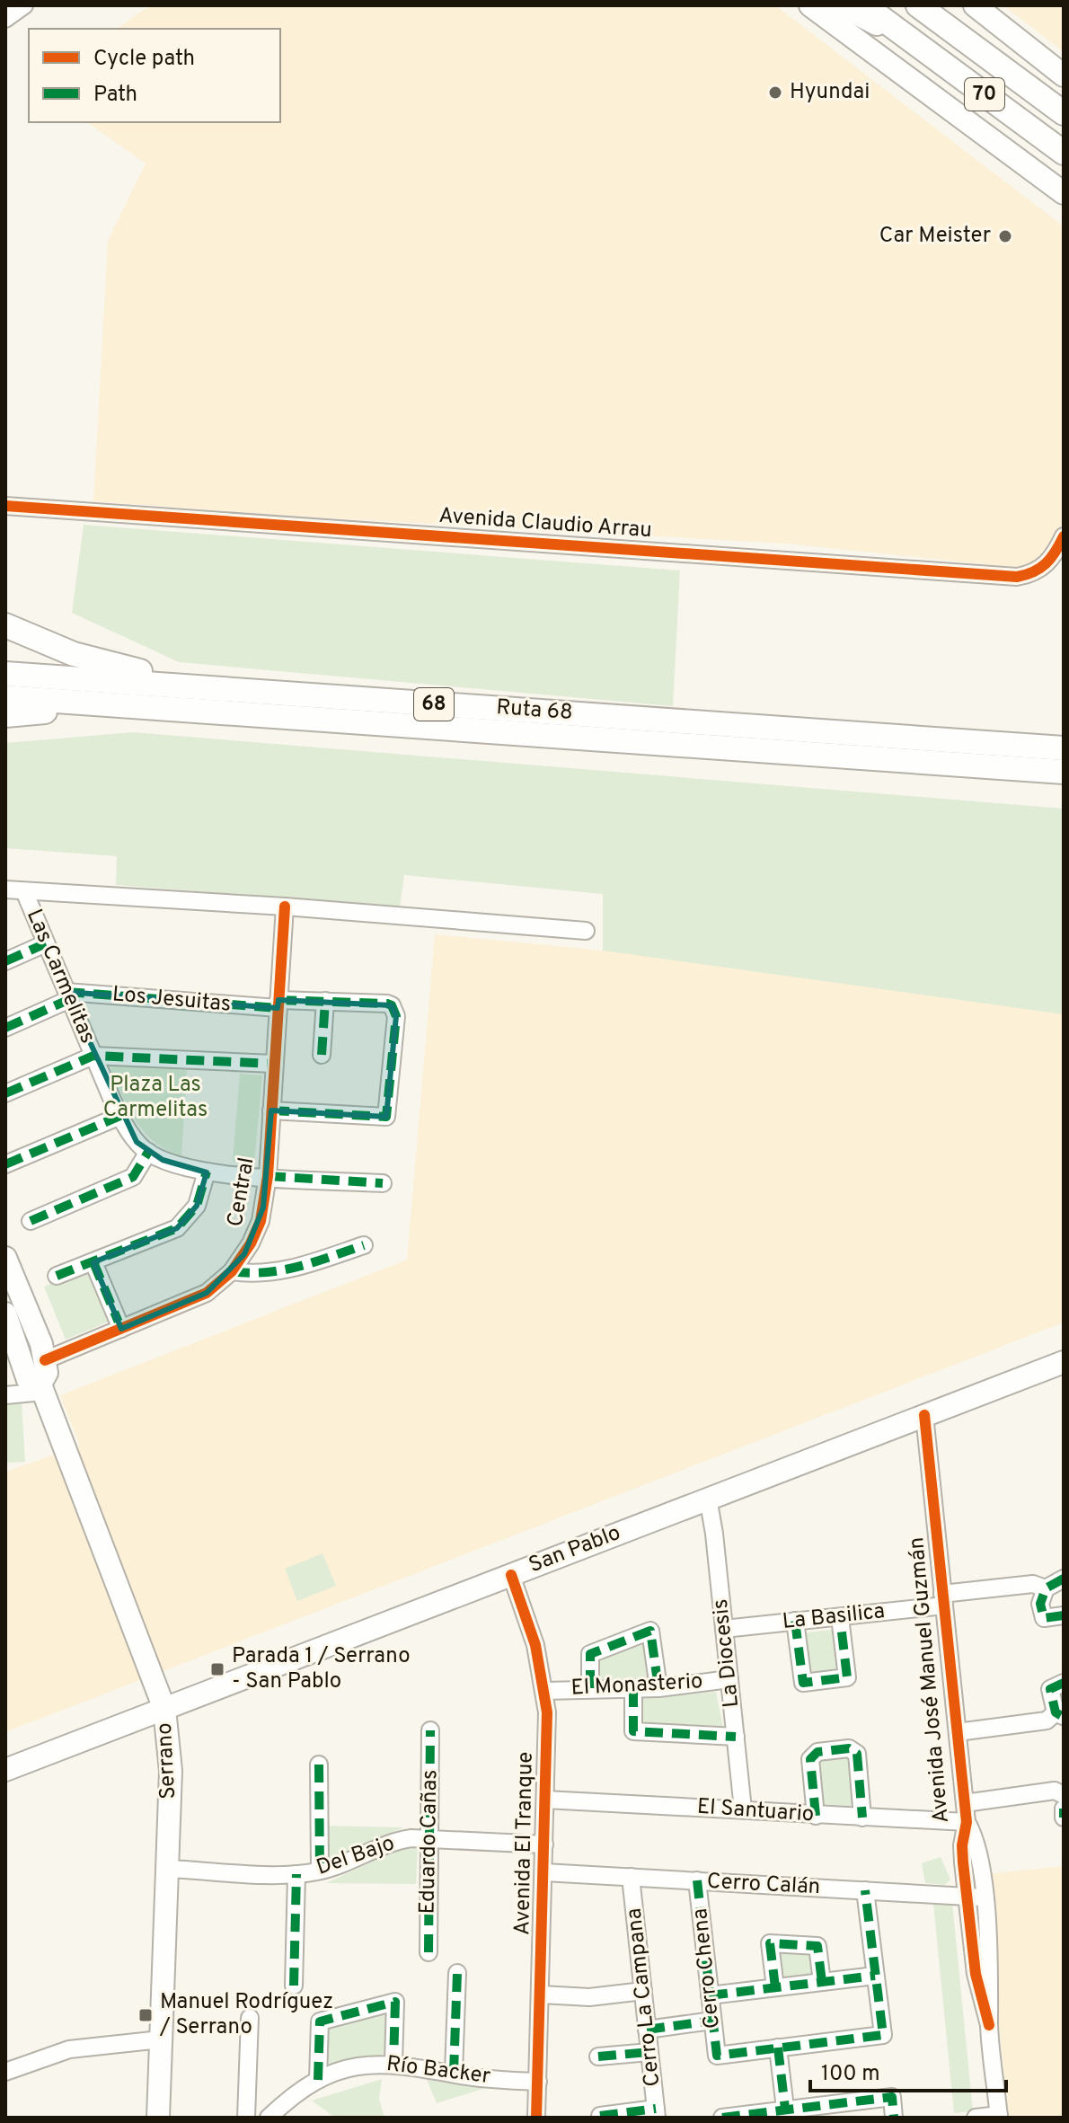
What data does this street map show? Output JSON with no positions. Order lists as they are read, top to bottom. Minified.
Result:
{"streets":{"highway":["70","68","Ruta 68"],"main road":["San Pablo","Serrano"],"street":["Avenida Claudio Arrau","Las Carmelitas","Los Jesuitas","Central","La Basilica","La Diocesis","Avenida José Manuel Guzmán","El Monasterio","El Santuario","Eduardo Cañas","Avenida El Tranque","Del Bajo","Cerro Calán","Cerro Chena","Cerro La Campana","Río Backer"]},"crossings":[["Las Carmelitas","Los Jesuitas"],["Las Carmelitas","Central"],["Los Jesuitas","Central"],["San Pablo","La Diocesis"],["San Pablo","Avenida José Manuel Guzmán"],["San Pablo","Serrano"],["San Pablo","Avenida El Tranque"],["La Basilica","La Diocesis"],["La Basilica","Avenida José Manuel Guzmán"],["La Diocesis","El Monasterio"],["La Diocesis","El Santuario"],["Avenida José Manuel Guzmán","El Santuario"],["Avenida José Manuel Guzmán","Cerro Calán"],["El Monasterio","Avenida El Tranque"],["Serrano","Del Bajo"],["El Santuario","Avenida El Tranque"],["Eduardo Cañas","Del Bajo"],["Avenida El Tranque","Del Bajo"],["Avenida El Tranque","Cerro Calán"],["Avenida El Tranque","Río Backer"],["Cerro Calán","Cerro Chena"],["Cerro Calán","Cerro La Campana"]],"parks":["Plaza Las Carmelitas"],"places":{"other":["Hyundai","Car Meister"],"transit":["Parada 1 / Serrano - San Pablo","Manuel Rodríguez / Serrano"]},"legend":["Cycle path","Path"],"scale_bar":"100 m"}
